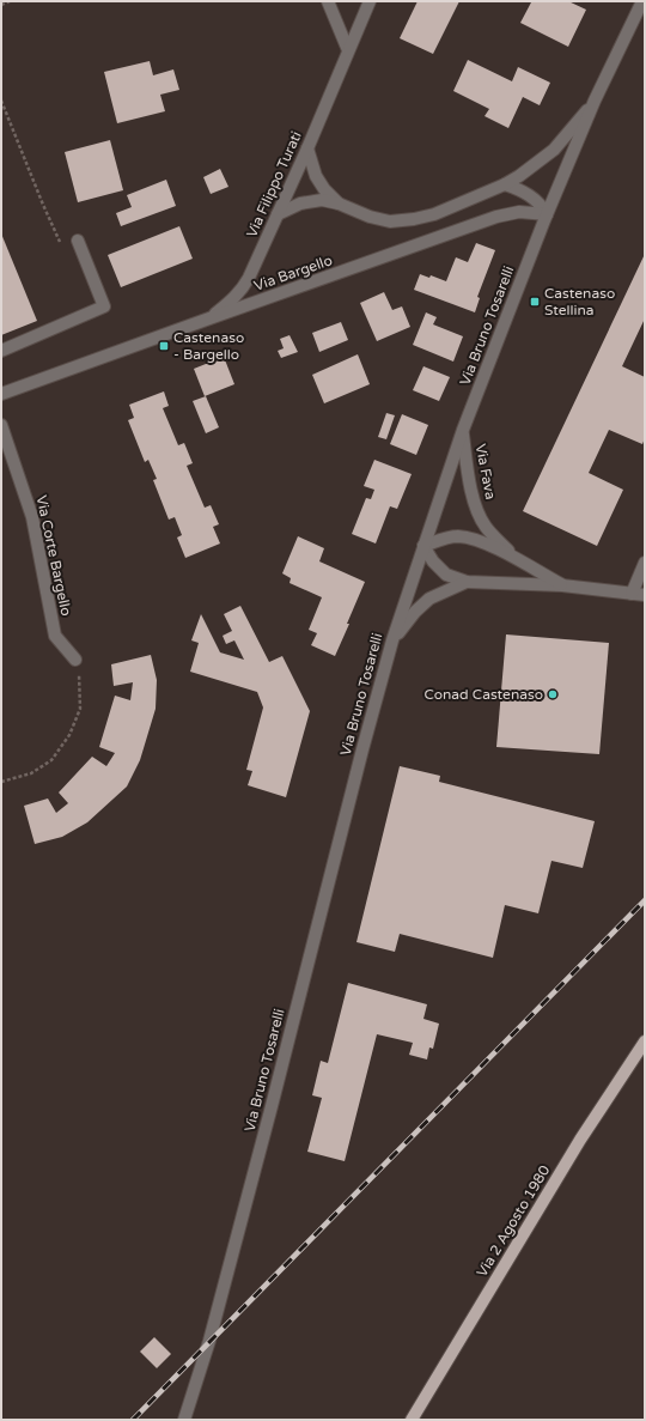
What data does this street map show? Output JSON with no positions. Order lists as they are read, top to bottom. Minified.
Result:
{"streets":{"main road":["Via 2 Agosto 1980"],"street":["Via Filippo Turati","Via Bargello","Via Bruno Tosarelli","Via Fava","Via Corte Bargello"]},"crossings":[["Via Filippo Turati","Via Bargello"],["Via Bargello","Via Bruno Tosarelli"],["Via Bruno Tosarelli","Via Fava"]],"places":{"transit":["Castenaso Stellina","Castenaso - Bargello"],"other":["Conad Castenaso"]}}
